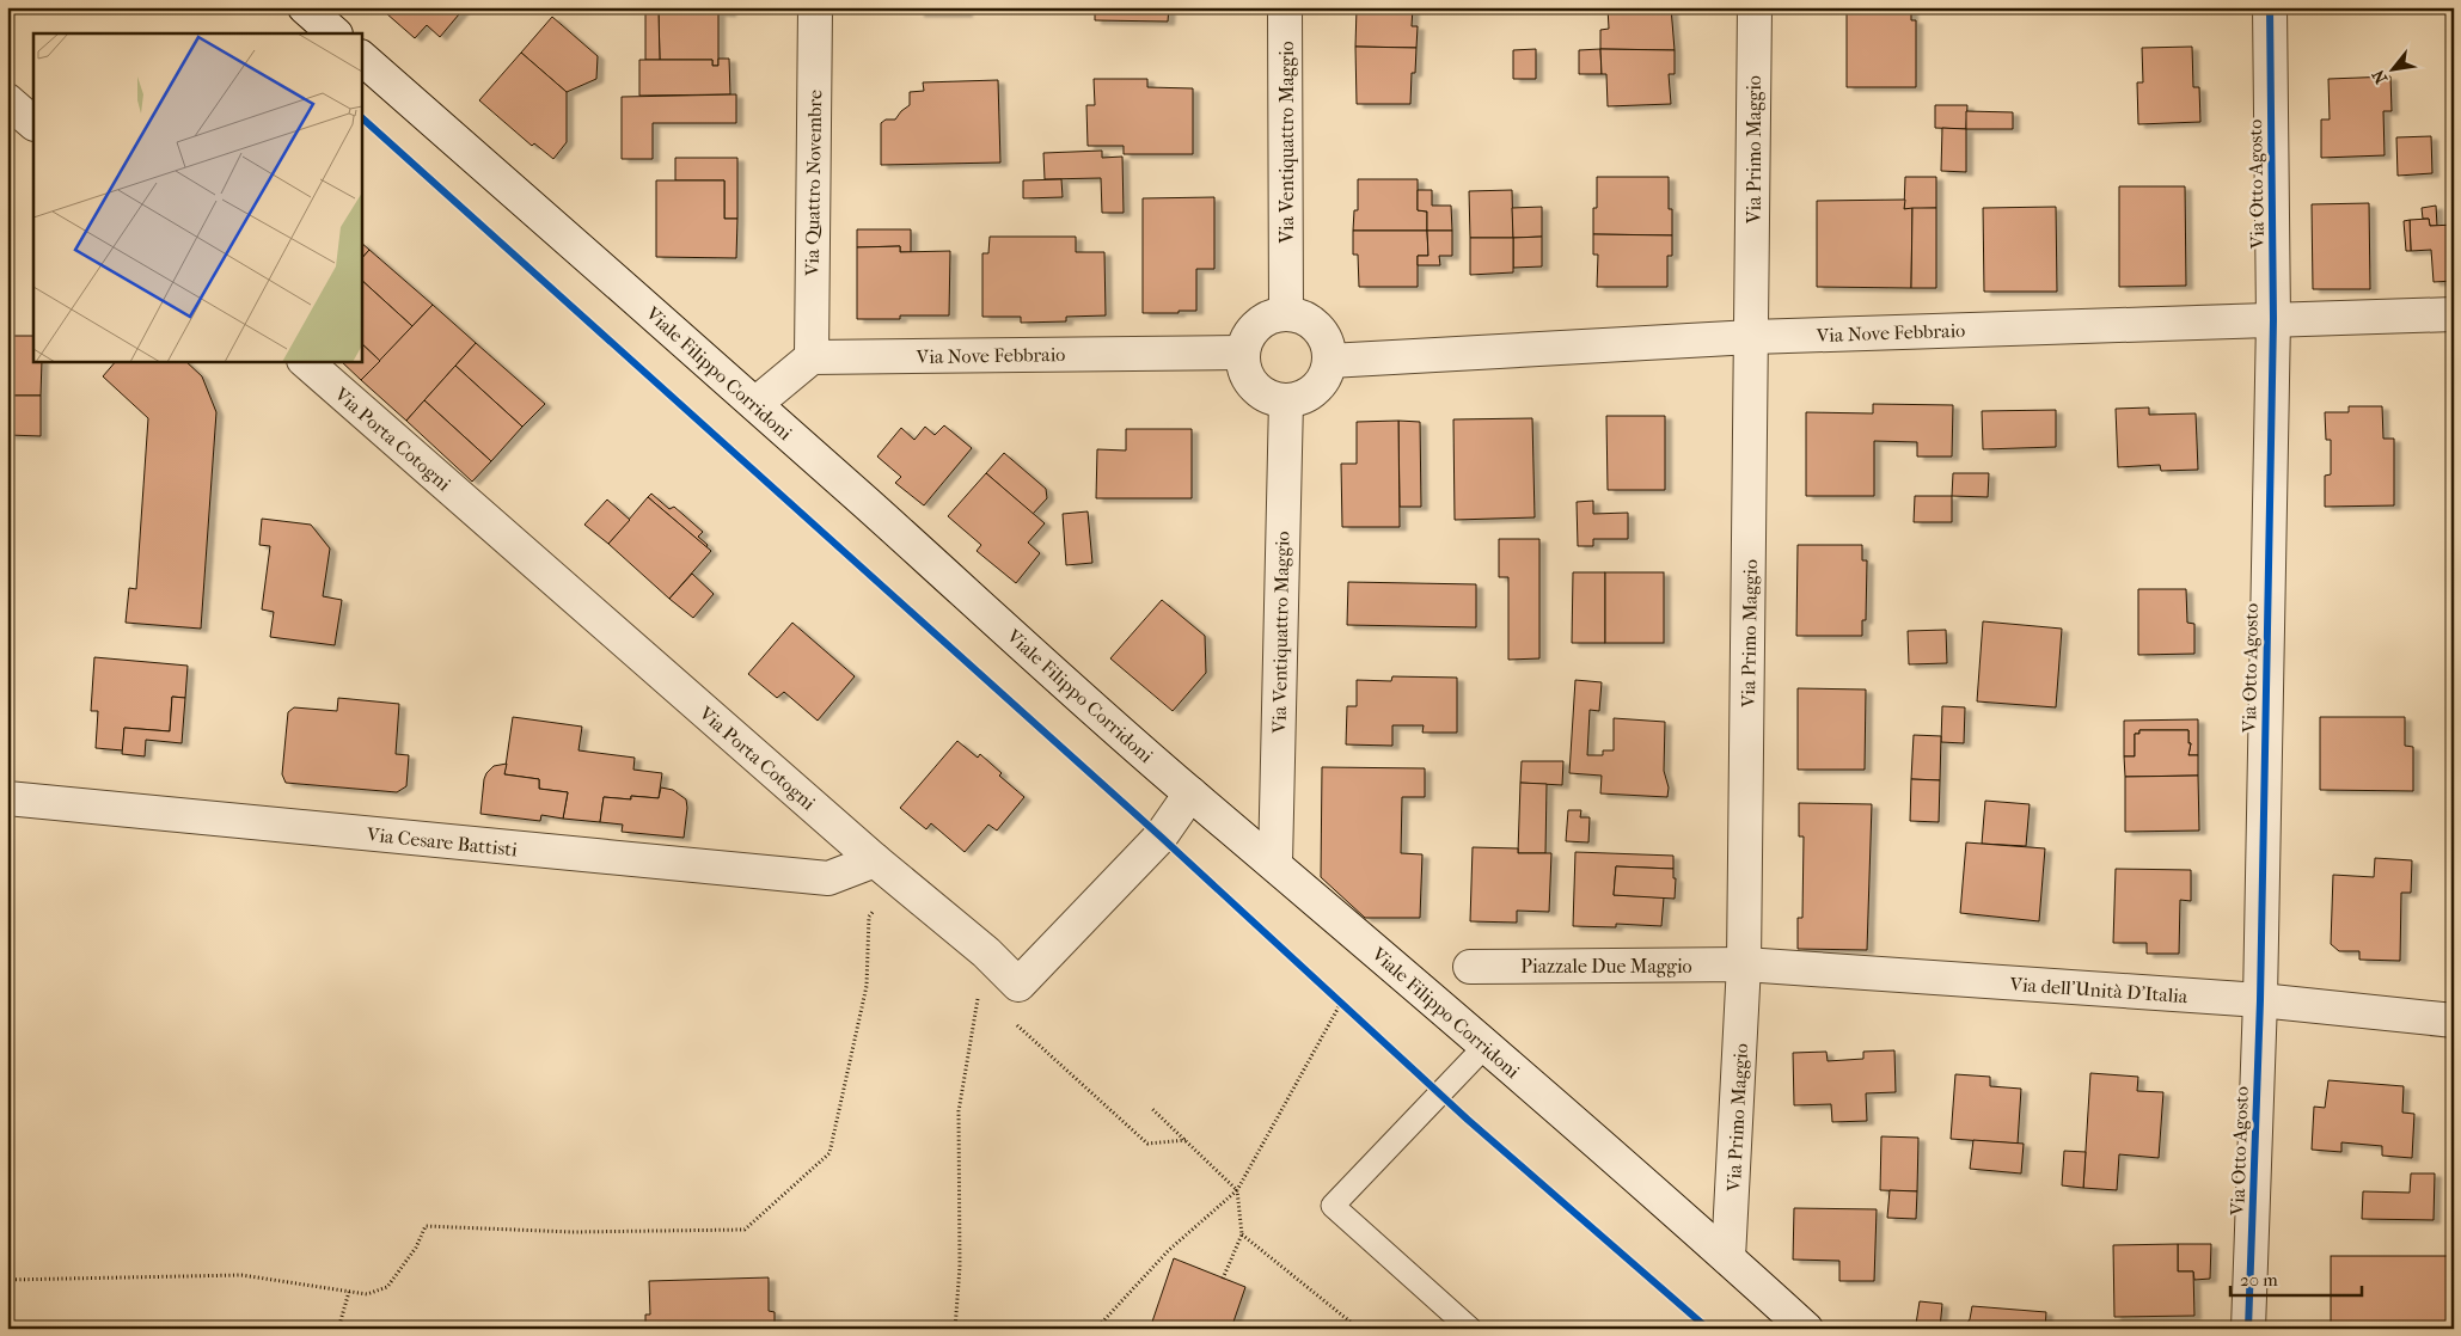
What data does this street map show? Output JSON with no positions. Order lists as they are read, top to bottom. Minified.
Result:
{"streets":{"street":["Via Ventiquattro Maggio","Via Primo Maggio","Via Quattro Novembre","Via Otto Agosto","Via Nove Febbraio","Viale Filippo Corridoni","Via Porta Cotogni","Via Cesare Battisti","Piazzale Due Maggio","Via dell'Unità D'Italia"]},"crossings":[["Via Ventiquattro Maggio","Via Nove Febbraio"],["Via Ventiquattro Maggio","Viale Filippo Corridoni"],["Via Primo Maggio","Via Nove Febbraio"],["Via Primo Maggio","Viale Filippo Corridoni"],["Via Primo Maggio","Piazzale Due Maggio"],["Via Primo Maggio","Via dell'Unità D'Italia"],["Via Quattro Novembre","Via Nove Febbraio"],["Via Otto Agosto","Via Nove Febbraio"],["Via Otto Agosto","Via dell'Unità D'Italia"],["Viale Filippo Corridoni","Via Porta Cotogni"],["Via Porta Cotogni","Via Cesare Battisti"],["Piazzale Due Maggio","Via dell'Unità D'Italia"]],"scale_bar":"20 m","north":"bottom left"}
